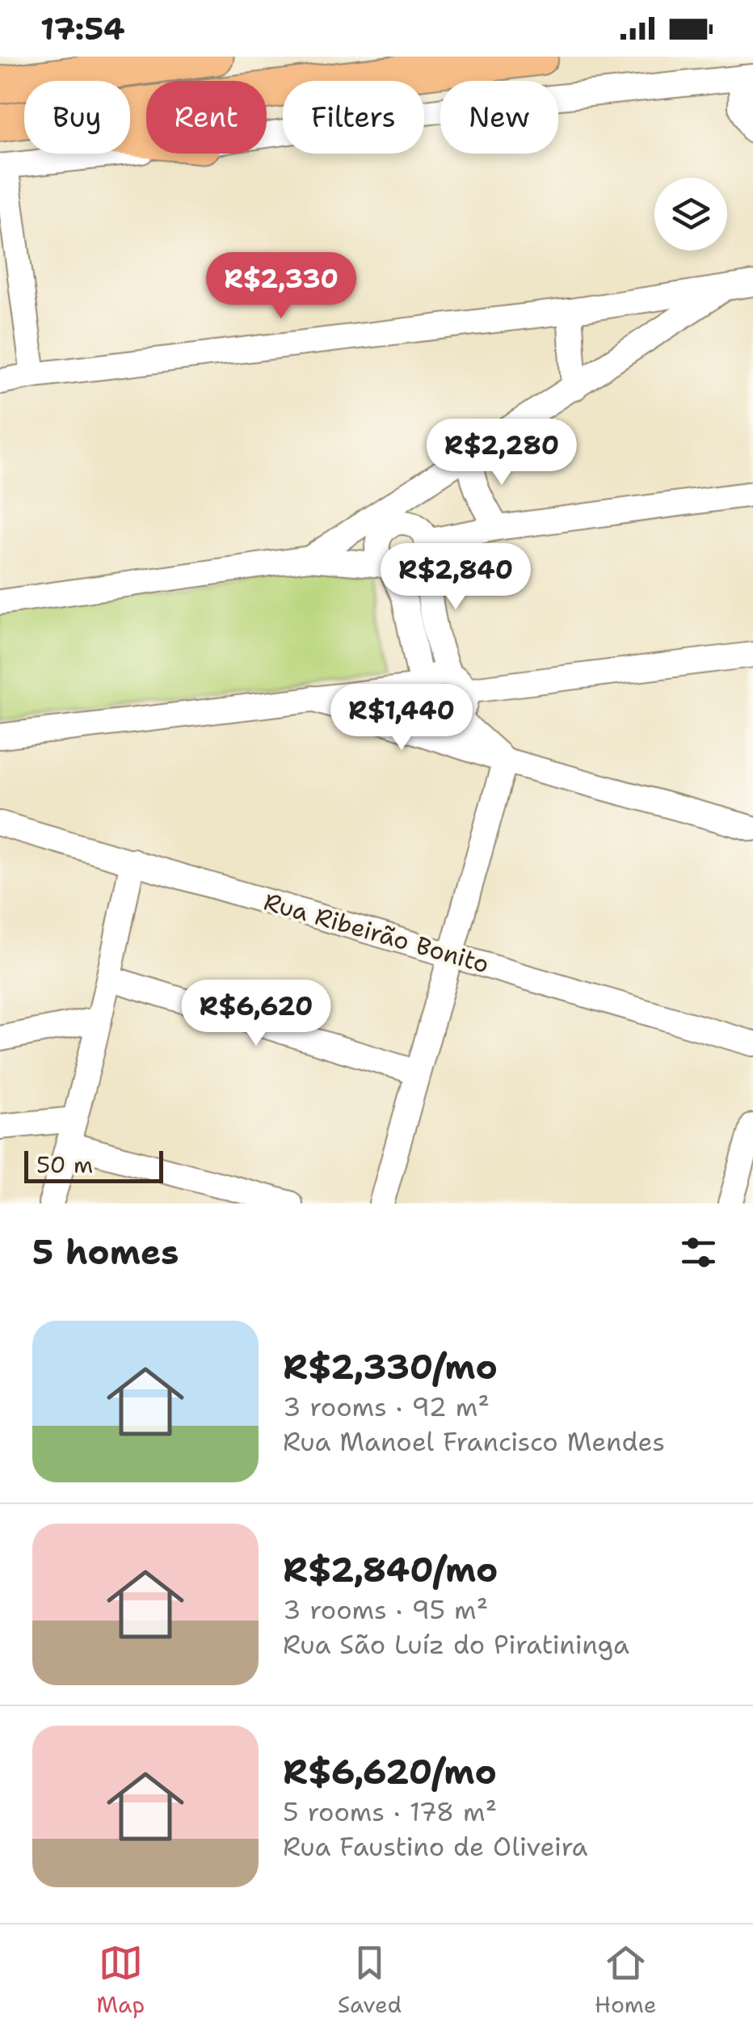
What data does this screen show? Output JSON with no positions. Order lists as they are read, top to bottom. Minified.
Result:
{"streets":{"street":["Rua Ribeirão Bonito"]},"scale_bar":"50 m","page":{"status":"17:54","chip":["Buy","Rent","Filters","New"],"price":["R$2,330","R$2,280","R$2,840","R$1,440","R$6,620"],"scale":"50 m","heading":"5 homes","list":[{"name":"R$2,330/mo","note":"3 rooms · 92 m² · Rua Manoel Francisco Mendes"},{"name":"R$2,840/mo","note":"3 rooms · 95 m² · Rua São Luíz do Piratininga"},{"name":"R$6,620/mo","note":"5 rooms · 178 m² · Rua Faustino de Oliveira"}],"tabs":["Map","Saved","Home"]}}
